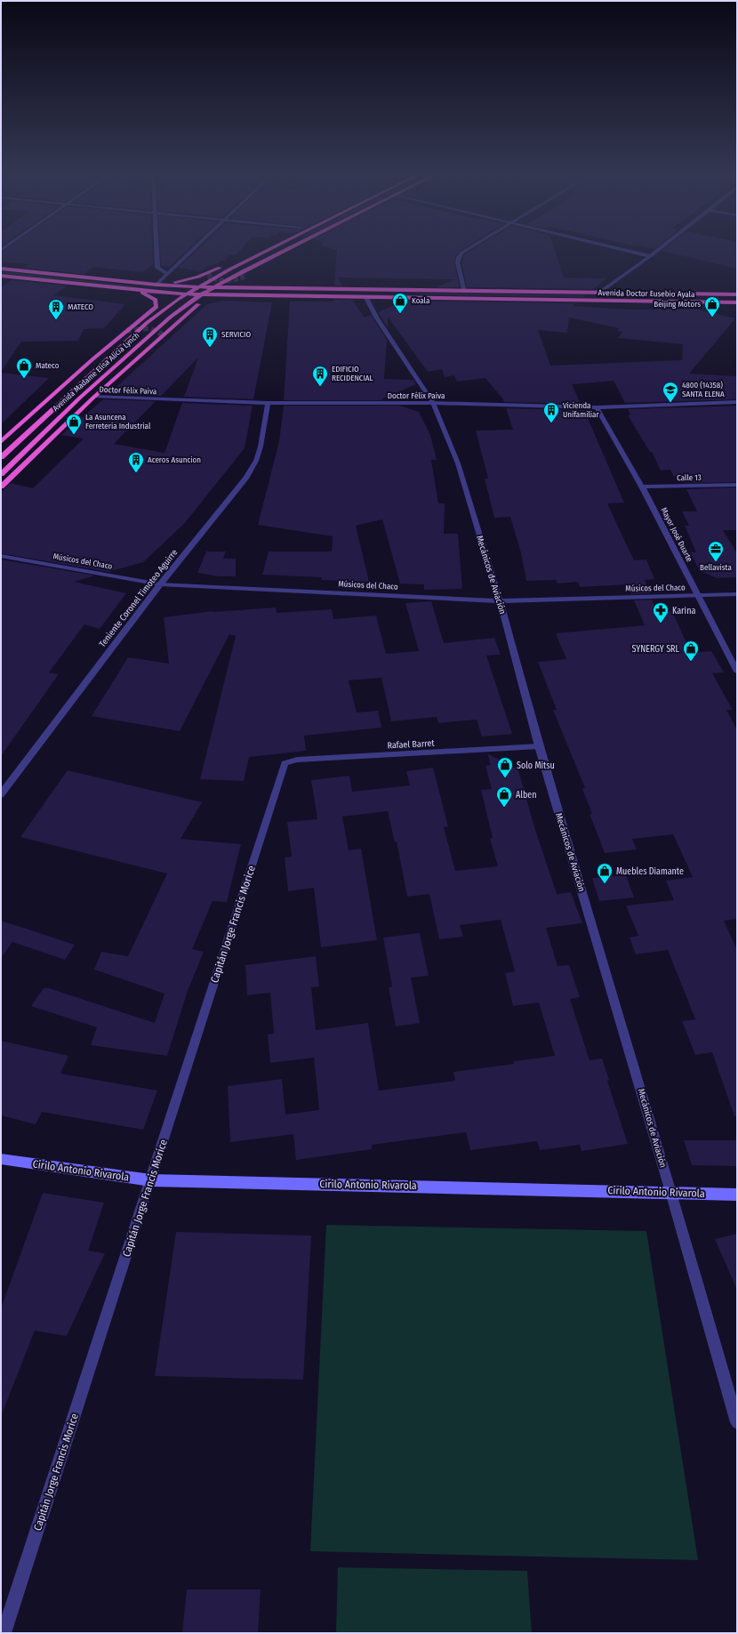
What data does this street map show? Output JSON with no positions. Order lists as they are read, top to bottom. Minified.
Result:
{"streets":{"highway":["Avenida Doctor Eusebio Ayala","Avenida Madame Elisa Alicia Lynch"],"main road":["Cirilo Antonio Rivarola"],"street":["Doctor Félix Paiva","Calle 13","Mayor José Duarte","Músicos del Chaco","Mecánicos de Aviación","Teniente Coronel Timoteo Aguirre","Rafael Barret","Capitán Jorge Francis Morice"]},"crossings":[["Avenida Doctor Eusebio Ayala","Avenida Madame Elisa Alicia Lynch"],["Avenida Doctor Eusebio Ayala","Mecánicos de Aviación"],["Doctor Félix Paiva","Mayor José Duarte"],["Doctor Félix Paiva","Mecánicos de Aviación"],["Doctor Félix Paiva","Teniente Coronel Timoteo Aguirre"],["Calle 13","Mayor José Duarte"],["Mayor José Duarte","Músicos del Chaco"],["Músicos del Chaco","Mecánicos de Aviación"],["Músicos del Chaco","Teniente Coronel Timoteo Aguirre"],["Mecánicos de Aviación","Rafael Barret"],["Mecánicos de Aviación","Cirilo Antonio Rivarola"],["Rafael Barret","Capitán Jorge Francis Morice"],["Capitán Jorge Francis Morice","Cirilo Antonio Rivarola"]],"places":{"shop":["Koala","Beijing Motors","Mateco","La Asuncena Ferreteria Industrial","SYNERGY SRL","Solo Mitsu","Alben","Muebles Diamante"],"building":["MATECO","SERVICIO","EDIFICIO RECIDENCIAL","Vicienda Unifamiliar","Aceros Asuncion"],"school or university":["4800 (14358) SANTA ELENA"],"office":["Bellavista"],"pharmacy":["Karina"]}}
